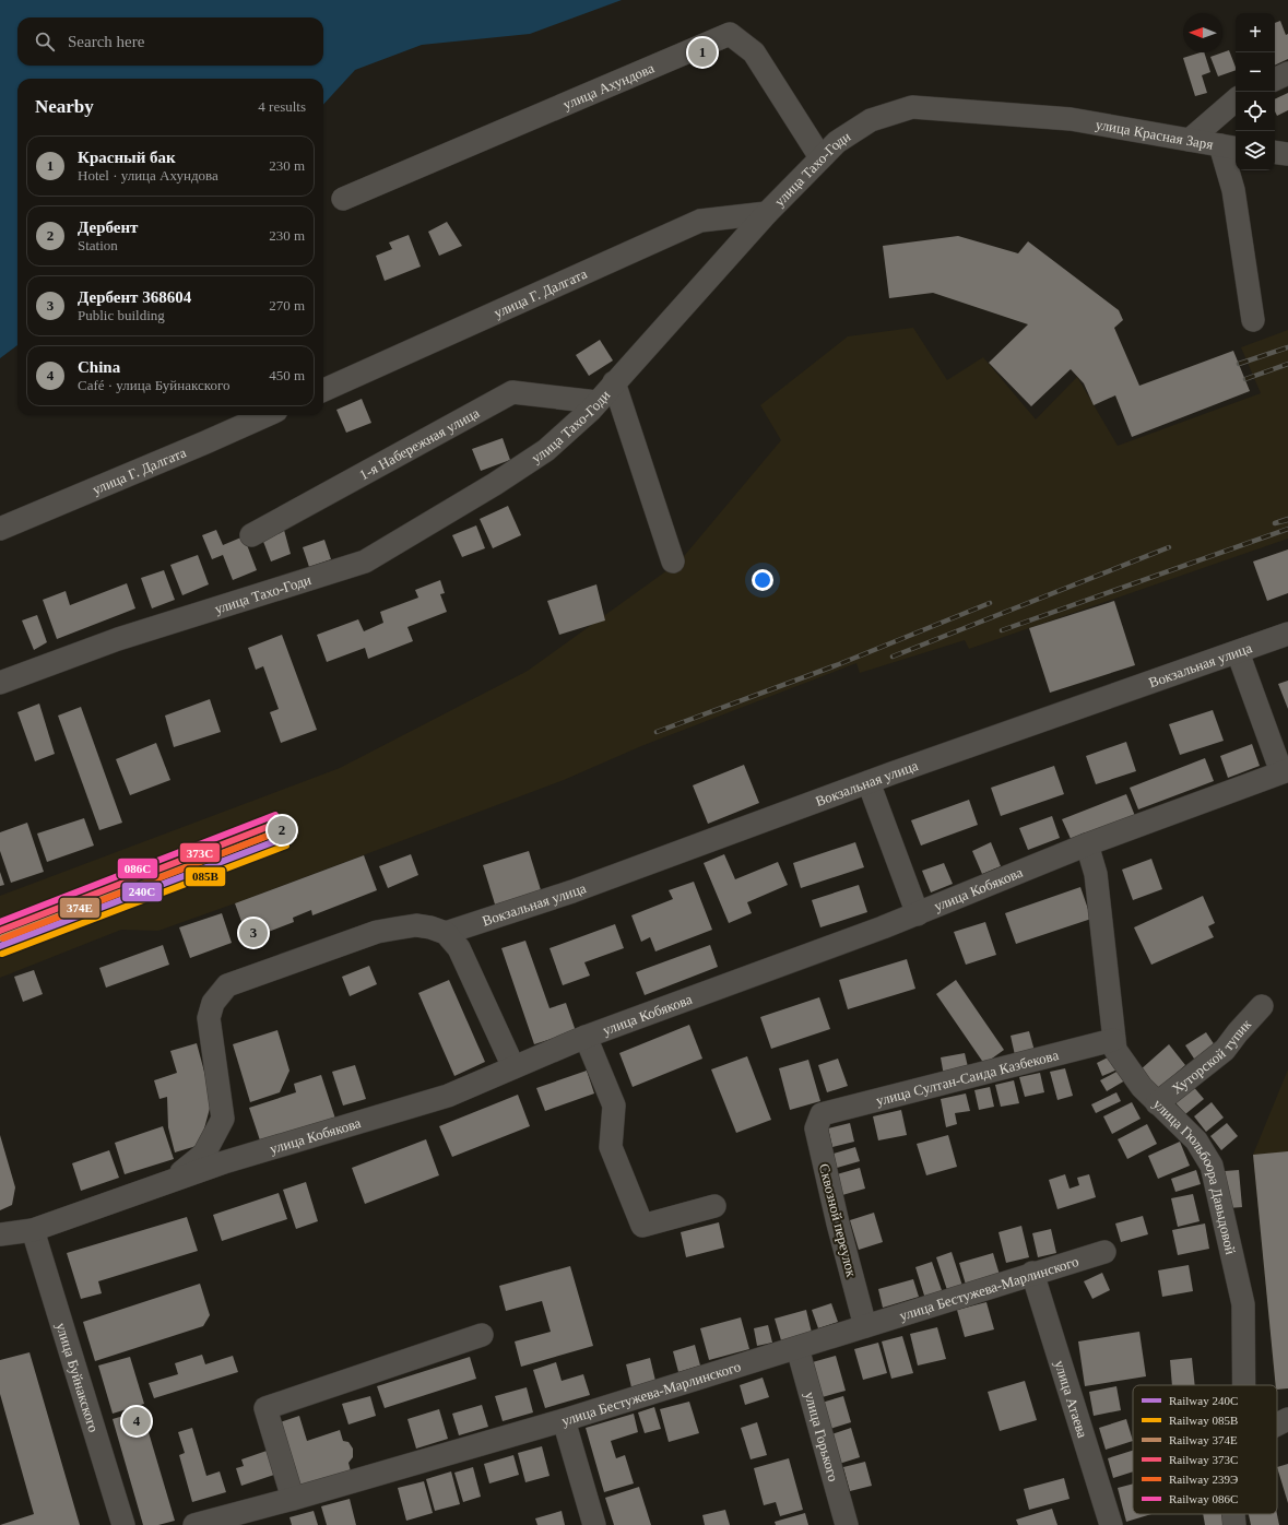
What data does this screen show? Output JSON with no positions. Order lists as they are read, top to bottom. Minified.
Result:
{"streets":{"street":["улица Ахундова","улица Красная Заря","улица Тахо-Годи","улица Г. Далгата","1-я Набережная улица","Вокзальная улица","улица Кобякова","Хуторской тупик","улица Султан-Саида Казбекова","улица Гюльбоора Давыдовой","Сквозной переулок","улица Бестужева-Марлинского","улица Буйнакского","улица Атаева","улица Горького"]},"crossings":[["улица Ахундова","улица Тахо-Годи"],["улица Красная Заря","улица Тахо-Годи"],["улица Тахо-Годи","улица Г. Далгата"],["улица Тахо-Годи","1-я Набережная улица"],["улица Кобякова","улица Гюльбоора Давыдовой"],["улица Кобякова","улица Буйнакского"],["Хуторской тупик","улица Гюльбоора Давыдовой"],["улица Султан-Саида Казбекова","улица Гюльбоора Давыдовой"],["улица Султан-Саида Казбекова","Сквозной переулок"],["Сквозной переулок","улица Бестужева-Марлинского"],["улица Бестужева-Марлинского","улица Атаева"],["улица Бестужева-Марлинского","улица Горького"]],"lines":["rail line 086С","rail line 373C","rail line 374Е","rail line 239Э","rail line 240С","rail line 085В"],"legend":["Railway 240С","Railway 085В","Railway 374Е","Railway 373C","Railway 239Э","Railway 086С"],"north":"left","page":{"map_buttons":["+","−"],"search":"Search here","pins":["1","2","3","4"],"heading":["Nearby","4 results"],"list":[{"mark":"1","name":"Красный бак","note":"Hotel · улица Ахундова","value":"230 m"},{"mark":"2","name":"Дербент","note":"Station","value":"230 m"},{"mark":"3","name":"Дербент 368604","note":"Public building","value":"270 m"},{"mark":"4","name":"China","note":"Café · улица Буйнакского","value":"450 m"}]}}
